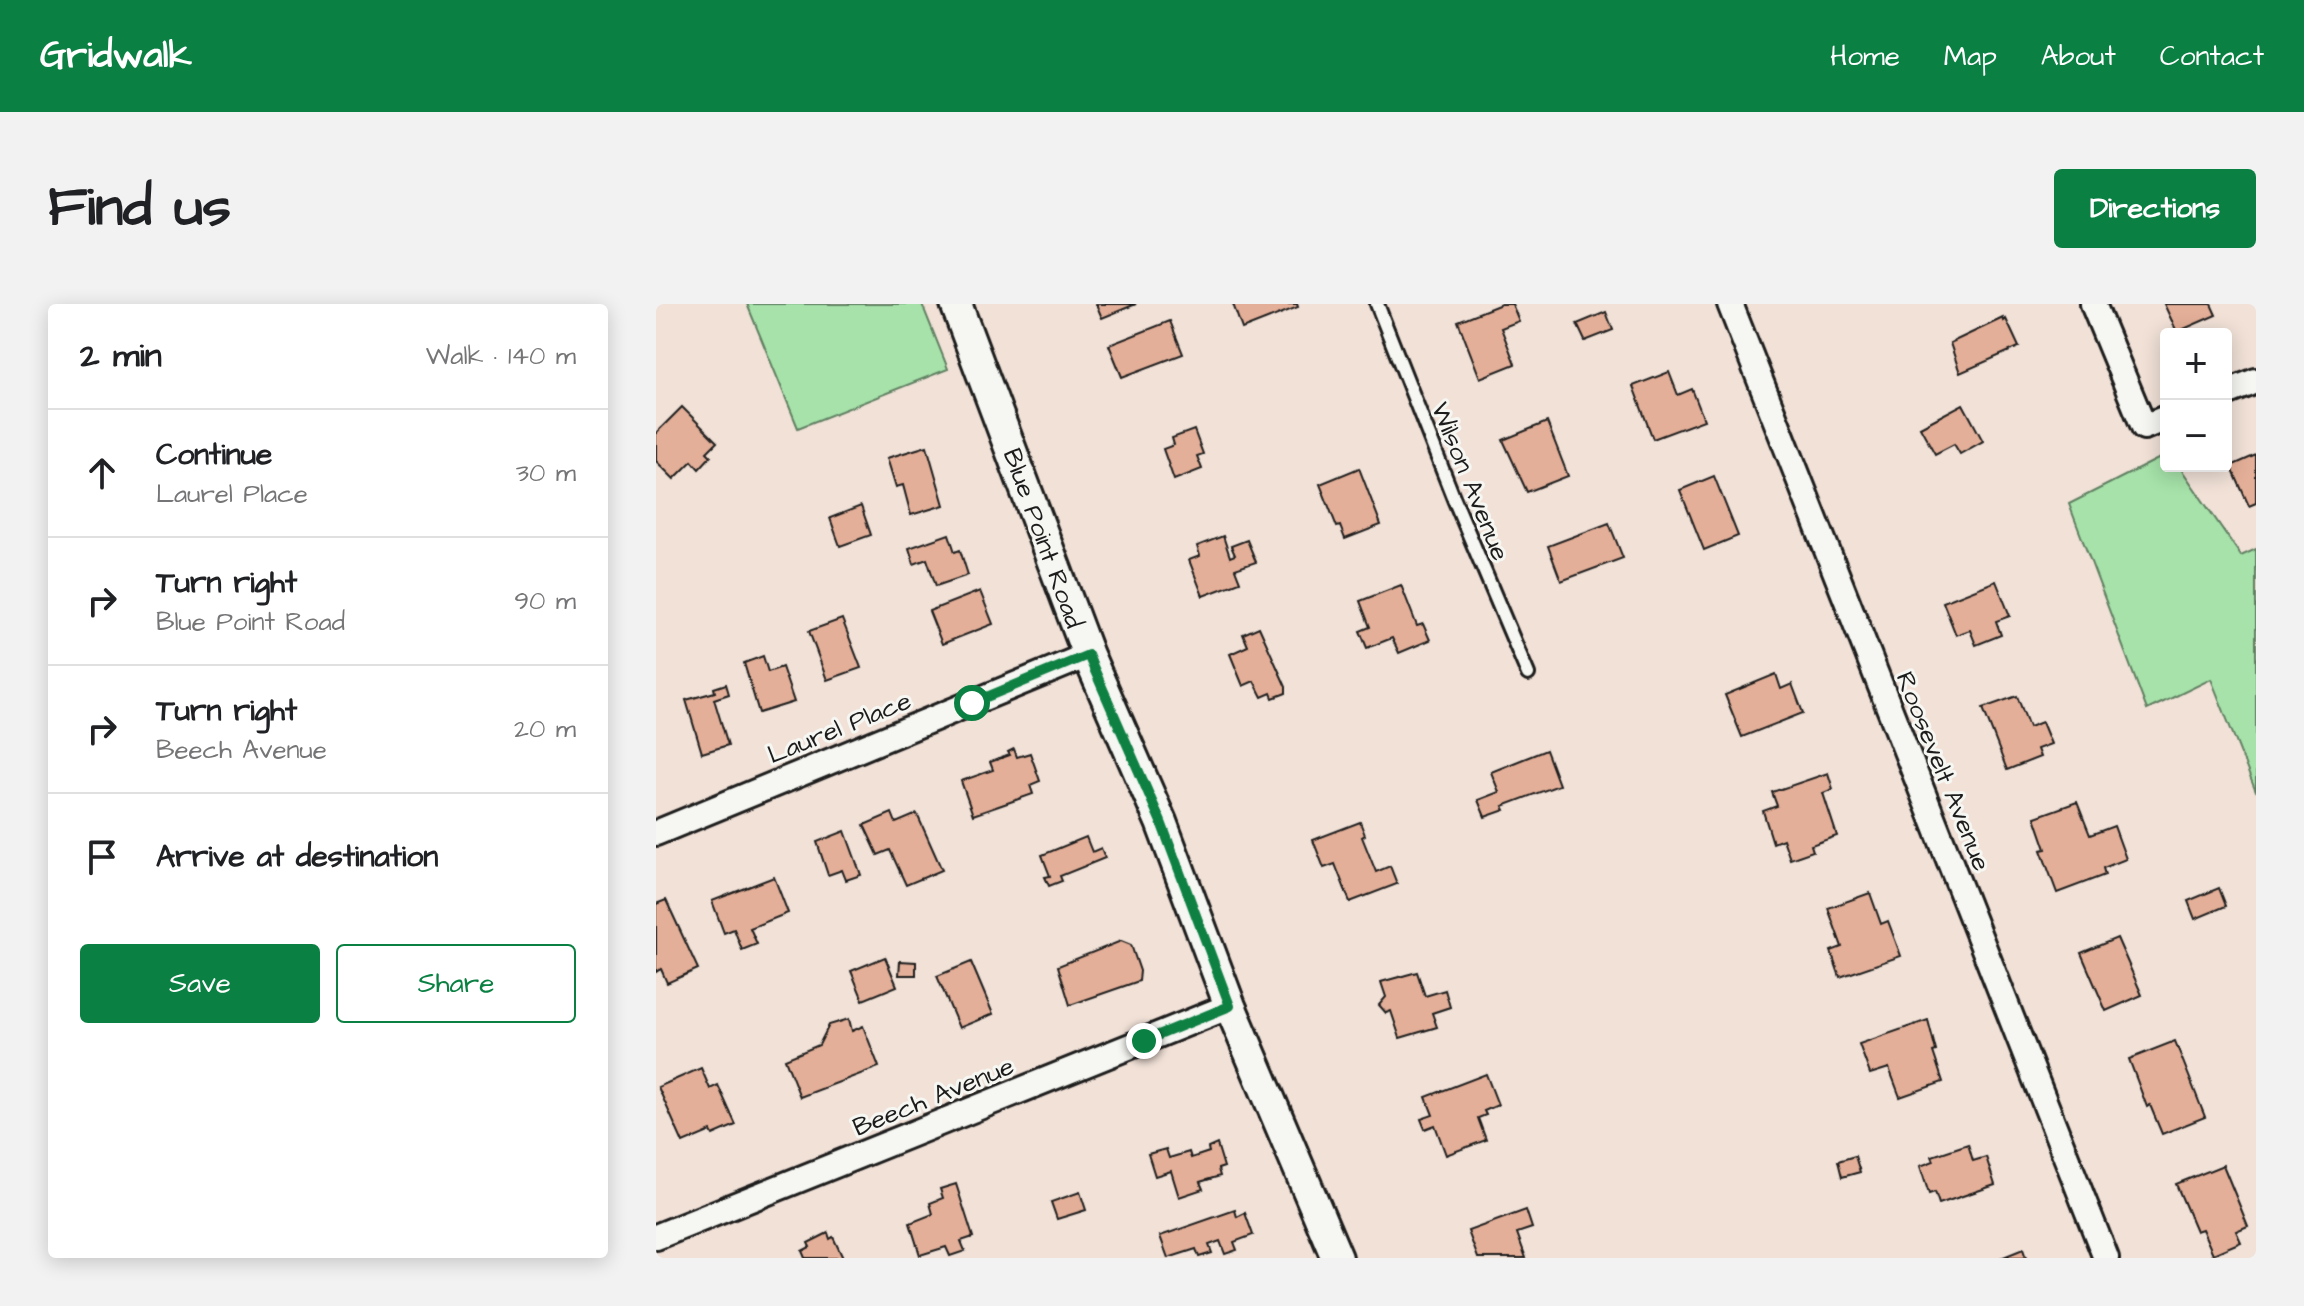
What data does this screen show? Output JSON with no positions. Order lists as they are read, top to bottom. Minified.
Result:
{"streets":{"street":["Blue Point Road","Laurel Place","Roosevelt Avenue","Beech Avenue"],"lane":["Wilson Avenue"]},"crossings":[["Blue Point Road","Laurel Place"],["Blue Point Road","Beech Avenue"]],"page":{"header":"Gridwalk","nav":["Home","Map","About","Contact"],"title":"Find us","buttons":["Directions",["Save","Share"]],"heading":["2 min","Walk · 140 m"],"map_buttons":["+","−"],"list":[["Continue","Laurel Place","30 m"],["Turn right","Blue Point Road","90 m"],["Turn right","Beech Avenue","20 m"],"Arrive at destination"]}}
